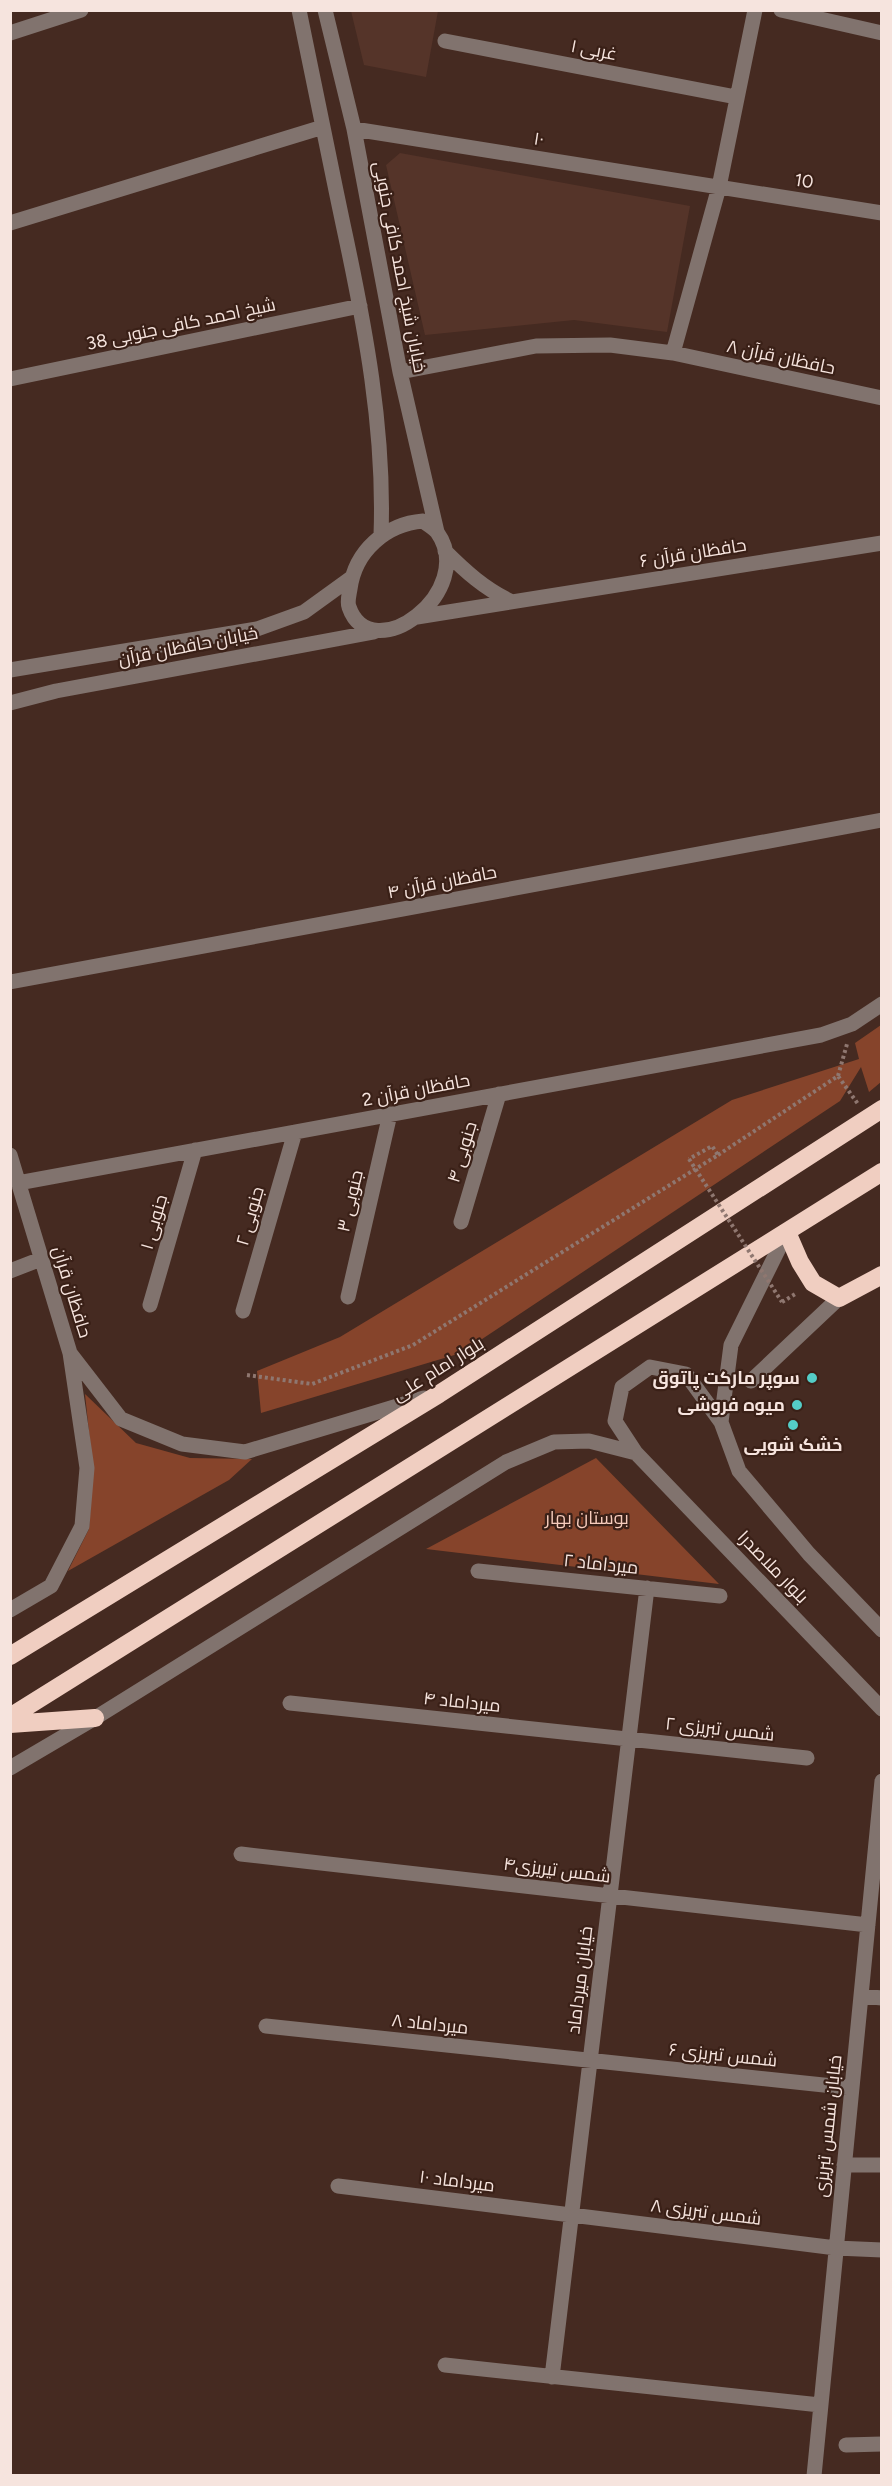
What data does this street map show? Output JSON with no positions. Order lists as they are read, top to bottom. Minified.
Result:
{"streets":{"highway":["بلوار امام علی"],"street":["۱ غربی","۱۰","10","خیابان شیخ احمد کافی جنوبی","شیخ احمد کافی جنوبی 38","حافظان قرآن ۸","حافظان قرآن ۶","خیابان حافظان قرآن","حافظان قرآن ۴","حافظان قرآن 2","جنوبی ۴","جنوبی ۳","جنوبی ۲","جنوبی ۱","حافظان قرآن","میرداماد ۲","بلوار ملاصدرا","میرداماد ۴","شمس تبریزی ۲","شمس تیریزی۴","خیابان میرداماد","میرداماد ۸","شمس تبریزی ۶","خیابان شمس تبریزی","میرداماد ۱۰","شمس تبریزی ۸"]},"crossings":[["۱۰","10"],["۱۰","خیابان شیخ احمد کافی جنوبی"],["خیابان شیخ احمد کافی جنوبی","حافظان قرآن ۸"],["خیابان شیخ احمد کافی جنوبی","حافظان قرآن ۶"],["خیابان شیخ احمد کافی جنوبی","خیابان حافظان قرآن"],["حافظان قرآن ۶","خیابان حافظان قرآن"],["حافظان قرآن 2","جنوبی ۴"],["حافظان قرآن 2","جنوبی ۳"],["حافظان قرآن 2","جنوبی ۲"],["حافظان قرآن 2","جنوبی ۱"],["حافظان قرآن 2","حافظان قرآن"],["حافظان قرآن","بلوار امام علی"],["میرداماد ۲","خیابان میرداماد"],["میرداماد ۴","شمس تبریزی ۲"],["میرداماد ۴","خیابان میرداماد"],["شمس تبریزی ۲","خیابان میرداماد"],["شمس تیریزی۴","خیابان میرداماد"],["شمس تیریزی۴","خیابان شمس تبریزی"],["خیابان میرداماد","میرداماد ۸"],["خیابان میرداماد","شمس تبریزی ۶"],["خیابان میرداماد","میرداماد ۱۰"],["خیابان میرداماد","شمس تبریزی ۸"],["میرداماد ۸","شمس تبریزی ۶"],["شمس تبریزی ۶","خیابان شمس تبریزی"],["خیابان شمس تبریزی","شمس تبریزی ۸"],["میرداماد ۱۰","شمس تبریزی ۸"]],"parks":["بوستان بهار"],"places":["سوپر مارکت پاتوق","میوه فروشی","خشک شویی"]}
